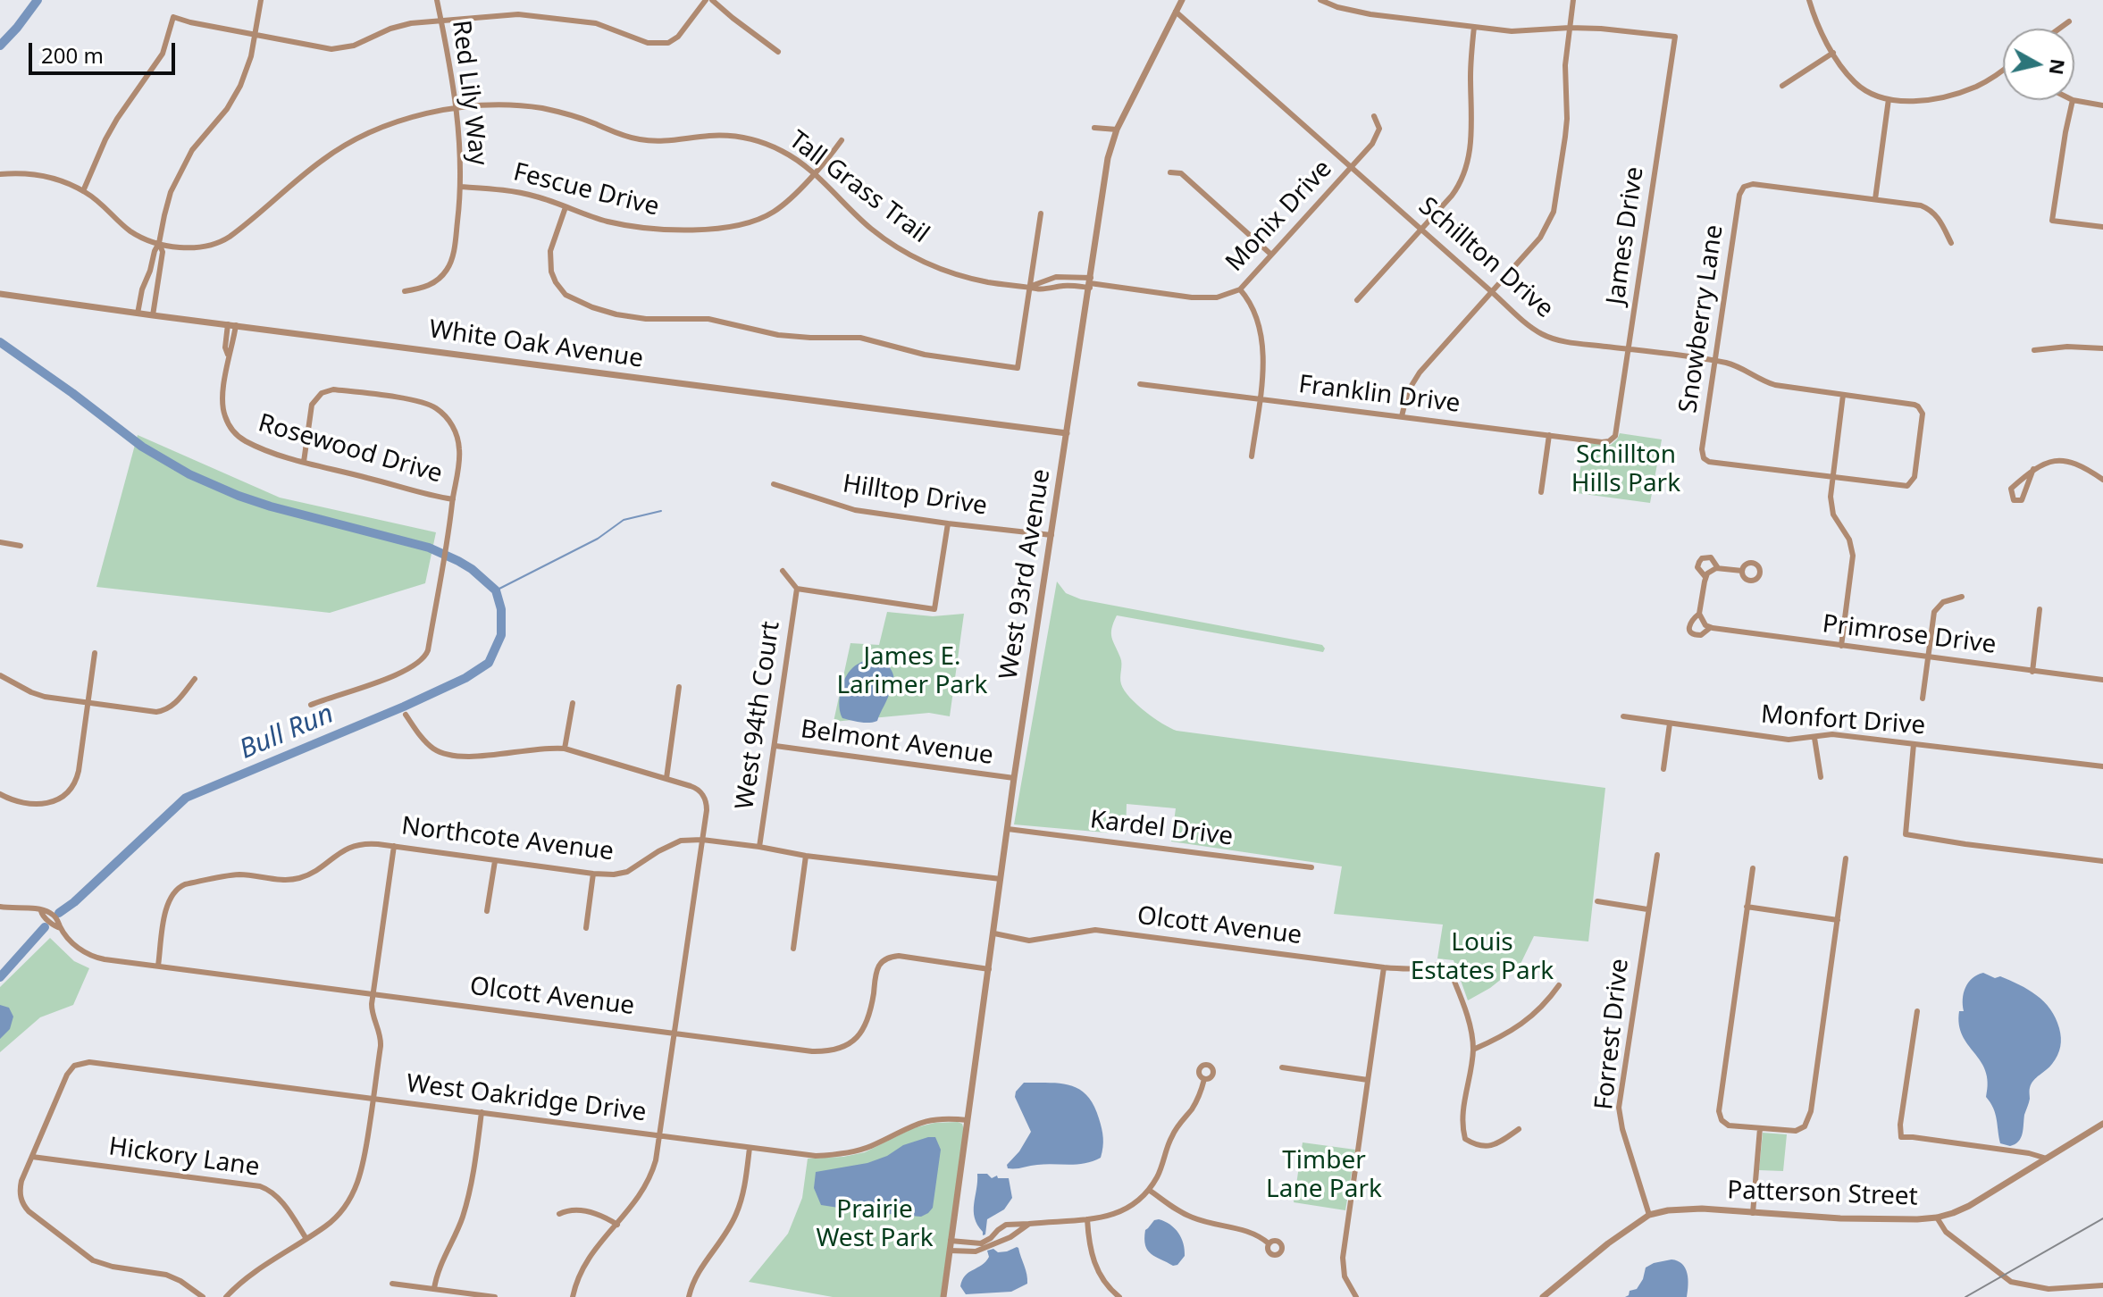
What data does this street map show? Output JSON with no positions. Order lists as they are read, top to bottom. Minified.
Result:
{"streets":{"street":["Red Lily Way","Tall Grass Trail","Fescue Drive","Monix Drive","James Drive","Schillton Drive","Snowberry Lane","White Oak Avenue","Franklin Drive","Rosewood Drive","Hilltop Drive","West 93rd Avenue","Primrose Drive","West 94th Court","Monfort Drive","Belmont Avenue","Kardel Drive","Northcote Avenue","Olcott Avenue","Forrest Drive","West Oakridge Drive","Hickory Lane","Patterson Street"]},"crossings":[["Red Lily Way","Tall Grass Trail"],["Red Lily Way","Fescue Drive"],["Tall Grass Trail","Fescue Drive"],["Tall Grass Trail","Monix Drive"],["Tall Grass Trail","West 93rd Avenue"],["Monix Drive","Schillton Drive"],["Monix Drive","West 93rd Avenue"],["James Drive","Schillton Drive"],["James Drive","Franklin Drive"],["Schillton Drive","Snowberry Lane"],["Schillton Drive","West 93rd Avenue"],["White Oak Avenue","Rosewood Drive"],["White Oak Avenue","West 93rd Avenue"],["Hilltop Drive","West 93rd Avenue"],["West 93rd Avenue","Belmont Avenue"],["West 93rd Avenue","Kardel Drive"],["West 93rd Avenue","Northcote Avenue"],["West 93rd Avenue","Olcott Avenue"],["West 93rd Avenue","West Oakridge Drive"],["West 94th Court","Belmont Avenue"],["West 94th Court","Northcote Avenue"],["Northcote Avenue","Olcott Avenue"],["Forrest Drive","Patterson Street"],["West Oakridge Drive","Hickory Lane"]],"water":["Bull Run"],"parks":["Schillton Hills Park","James E. Larimer Park","Louis Estates Park","Timber Lane Park","Prairie West Park"],"scale_bar":"200 m","north":"right"}
